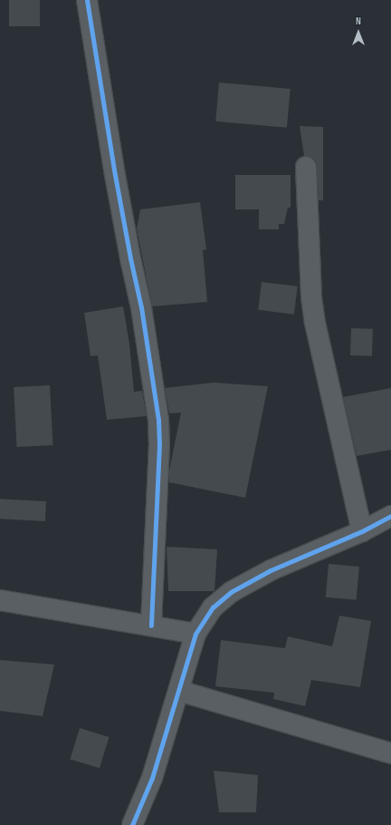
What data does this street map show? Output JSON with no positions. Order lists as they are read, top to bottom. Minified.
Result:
{"north":"top"}
